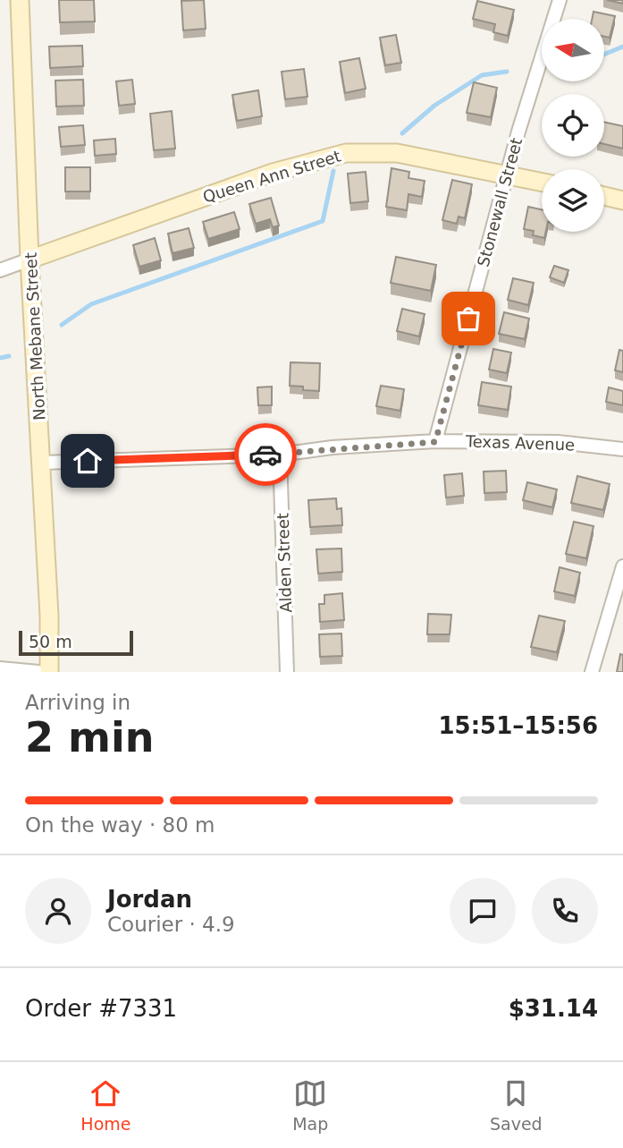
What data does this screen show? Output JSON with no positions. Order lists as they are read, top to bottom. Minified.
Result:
{"streets":{"main road":["Queen Ann Street","North Mebane Street"],"street":["Stonewall Street","Texas Avenue","Alden Street"]},"crossings":[["Queen Ann Street","Stonewall Street"],["Queen Ann Street","North Mebane Street"],["Stonewall Street","Texas Avenue"],["North Mebane Street","Texas Avenue"],["Texas Avenue","Alden Street"]],"scale_bar":"50 m","north":"left","page":{"scale":"50 m","heading":["2 min","Arriving in","15:51–15:56"],"panel":["Jordan","Courier · 4.9","Order #7331","$31.14"],"bar":"On the way · 80 m","tabs":["Home","Map","Saved"]}}
